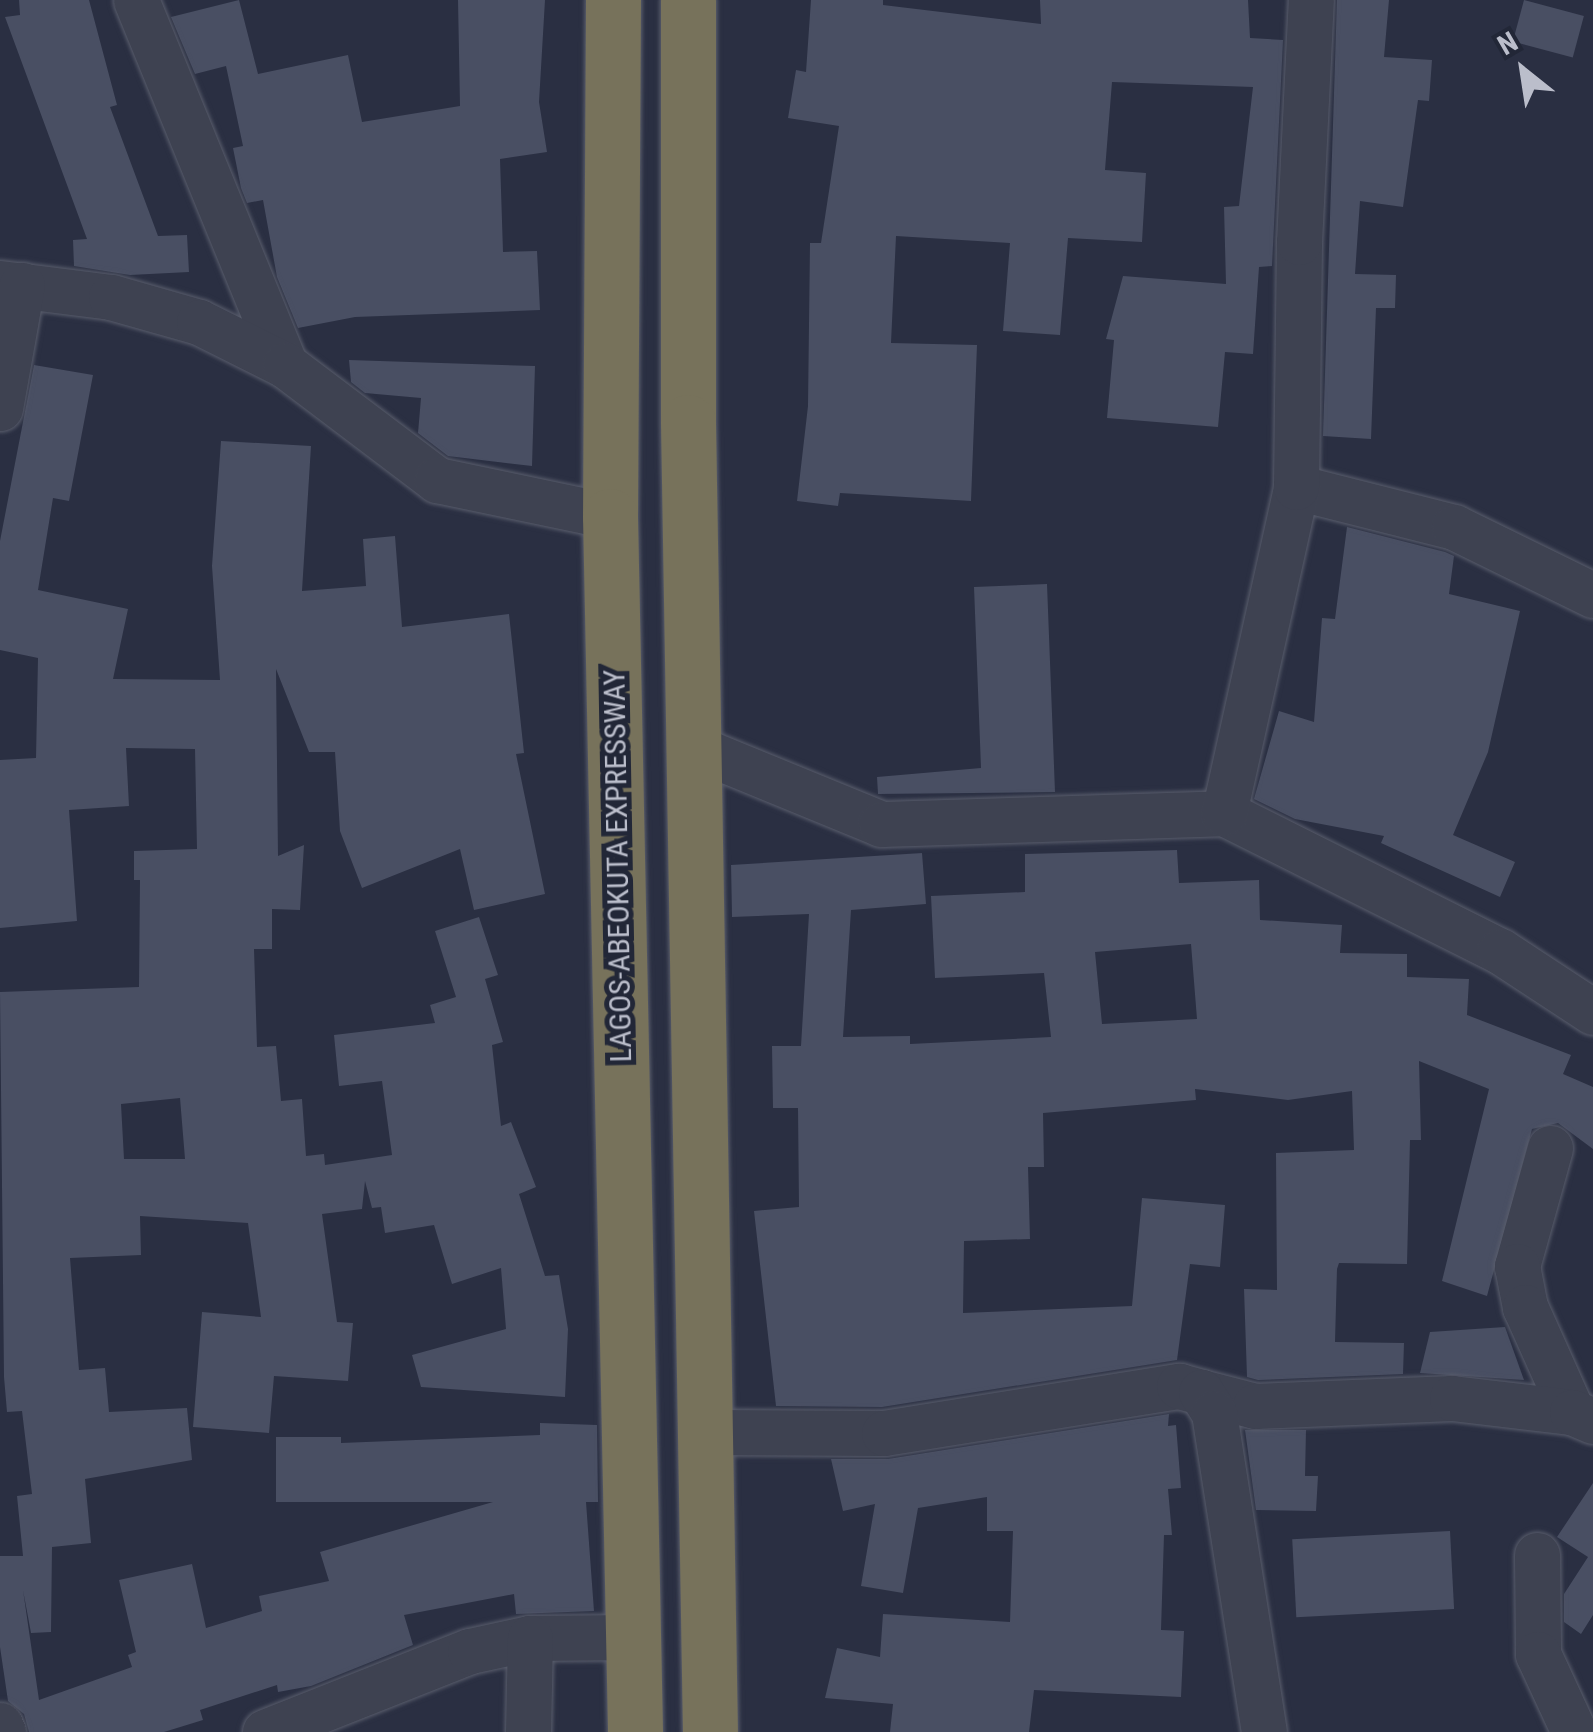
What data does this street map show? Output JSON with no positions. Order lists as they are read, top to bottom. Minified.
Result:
{"streets":{"highway":["LAGOS-ABEOKUTA EXPRESSWAY"]},"north":"top left"}
